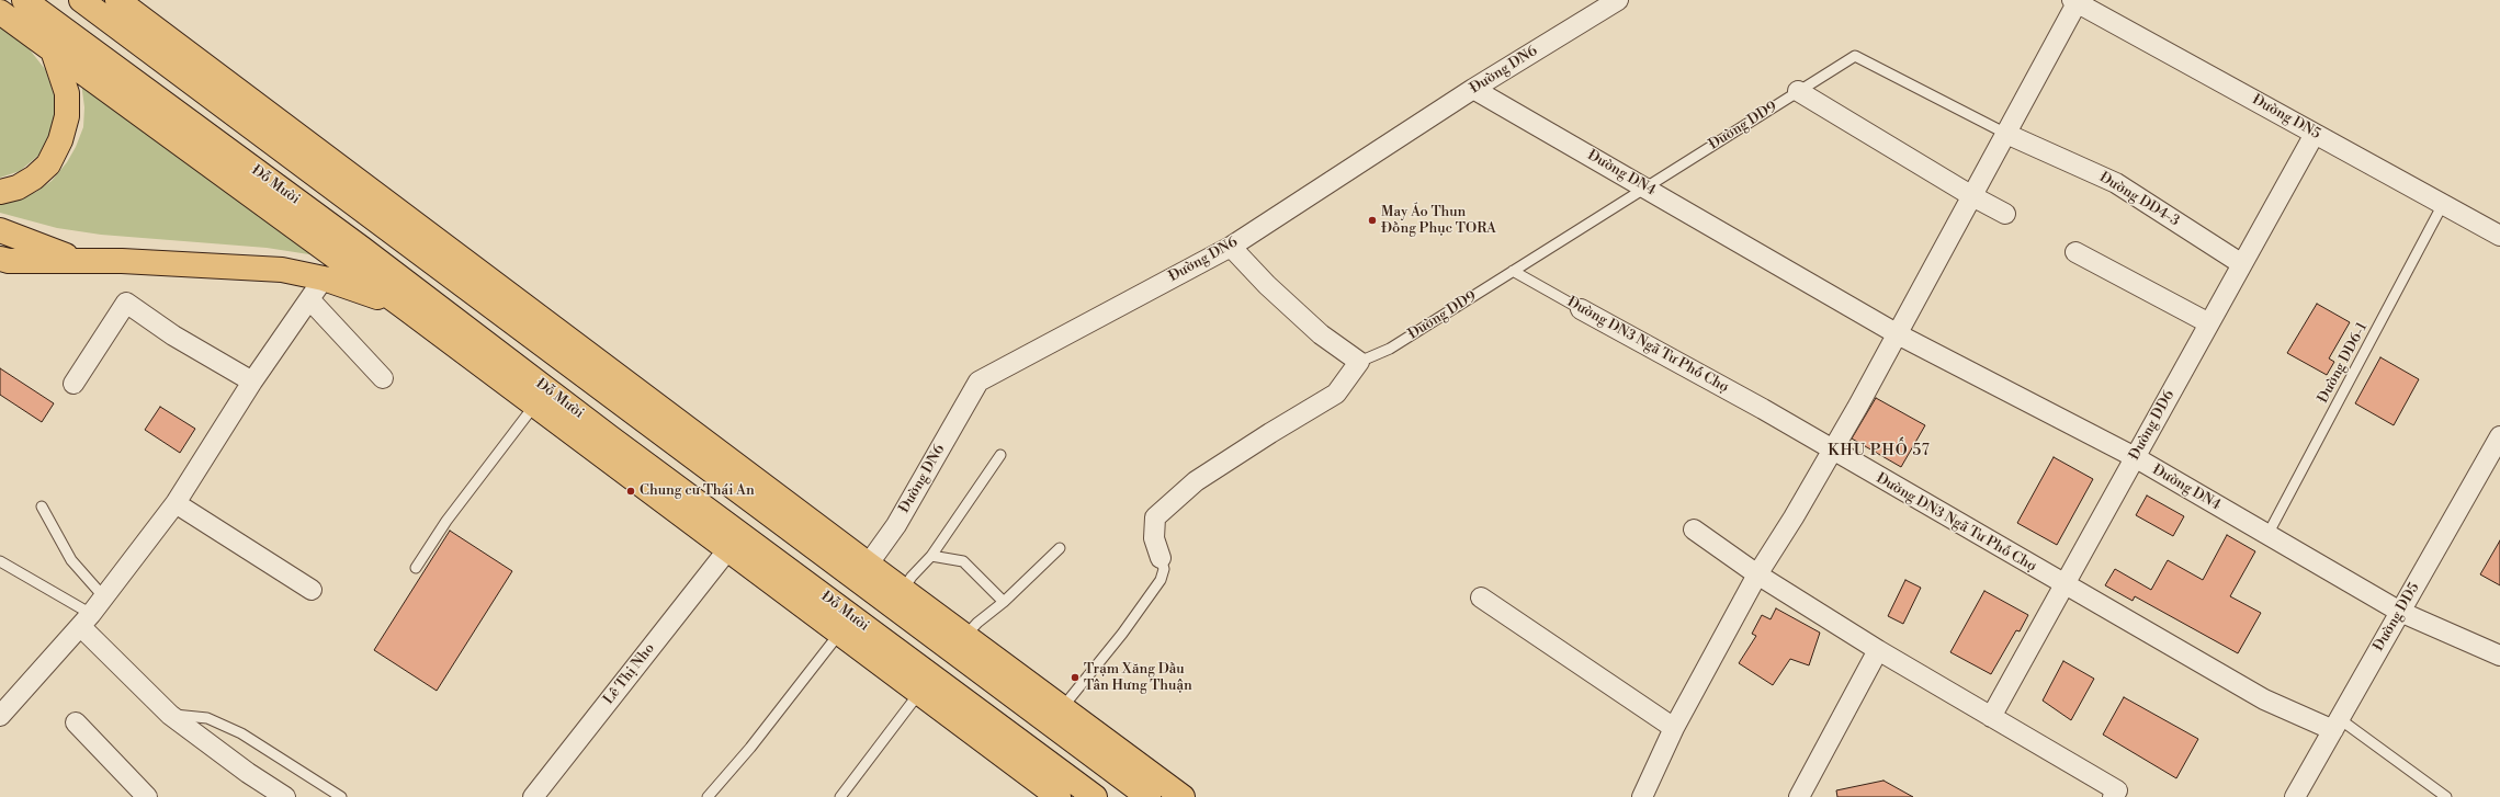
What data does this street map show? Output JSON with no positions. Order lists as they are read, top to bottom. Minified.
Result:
{"streets":{"highway":["Đỗ Mười"],"street":["Đường DN6","Đường DN5","Đường DN4","Đường DD4-3","Đường DN3 Ngã Tư Phố Chợ","Đường DD6","Đường DD5","Lê Thị Nho"],"lane":["Đường DD9","Đường DD6-1"]},"crossings":[["Đường DN6","Đường DN4"],["Đường DN5","Đường DD6-1"],["Đường DN5","Đường DD6"],["Đường DD9","Đường DN4"],["Đường DD9","Đường DD4-3"],["Đường DD9","Đường DN3 Ngã Tư Phố Chợ"],["Đường DN4","Đường DD6-1"],["Đường DN4","Đường DD6"],["Đường DN4","Đường DD5"],["Đỗ Mười","Lê Thị Nho"],["Đường DD4-3","Đường DD6"],["Đường DN3 Ngã Tư Phố Chợ","Đường DD6"],["Đường DN3 Ngã Tư Phố Chợ","Đường DD5"]],"districts":["KHU PHỐ 57"],"places":["May Áo Thun Đồng Phục TORA","Chung cư Thái An","Trạm Xăng Dầu Tân Hưng Thuận"]}
